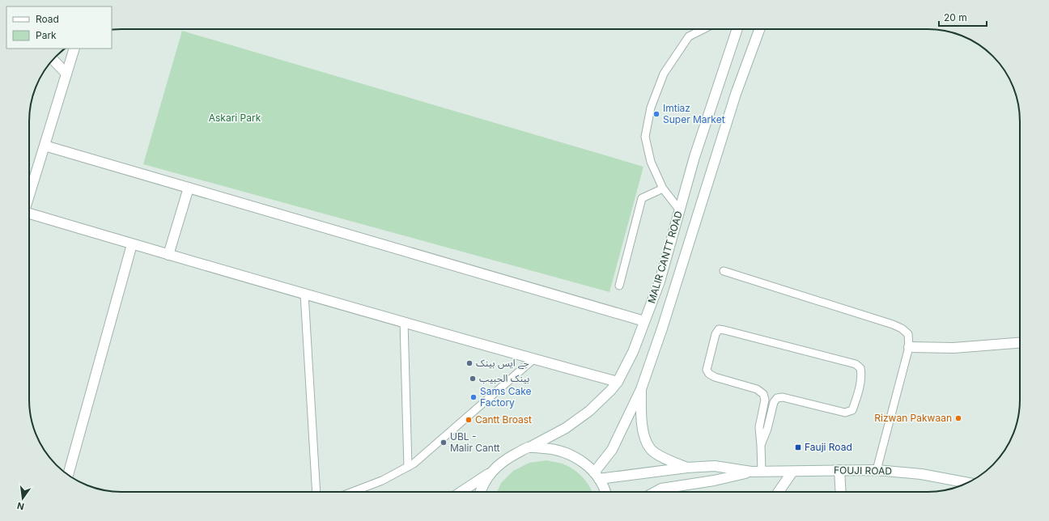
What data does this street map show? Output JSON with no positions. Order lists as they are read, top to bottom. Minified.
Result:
{"streets":{"street":["MALIR CANTT ROAD","FOUJI ROAD"]},"crossings":[["MALIR CANTT ROAD","FOUJI ROAD"]],"parks":["Askari Park"],"places":{"other":["Imtiaz Super Market","جے ایس بینک","بينک الحبيب","Sams Cake Factory","Rizwan Pakwaan","Cantt Broast","UBL - Malir Cantt"],"transit":["Fauji Road"]},"legend":["Road","Park"],"scale_bar":"20 m","north":"bottom"}
